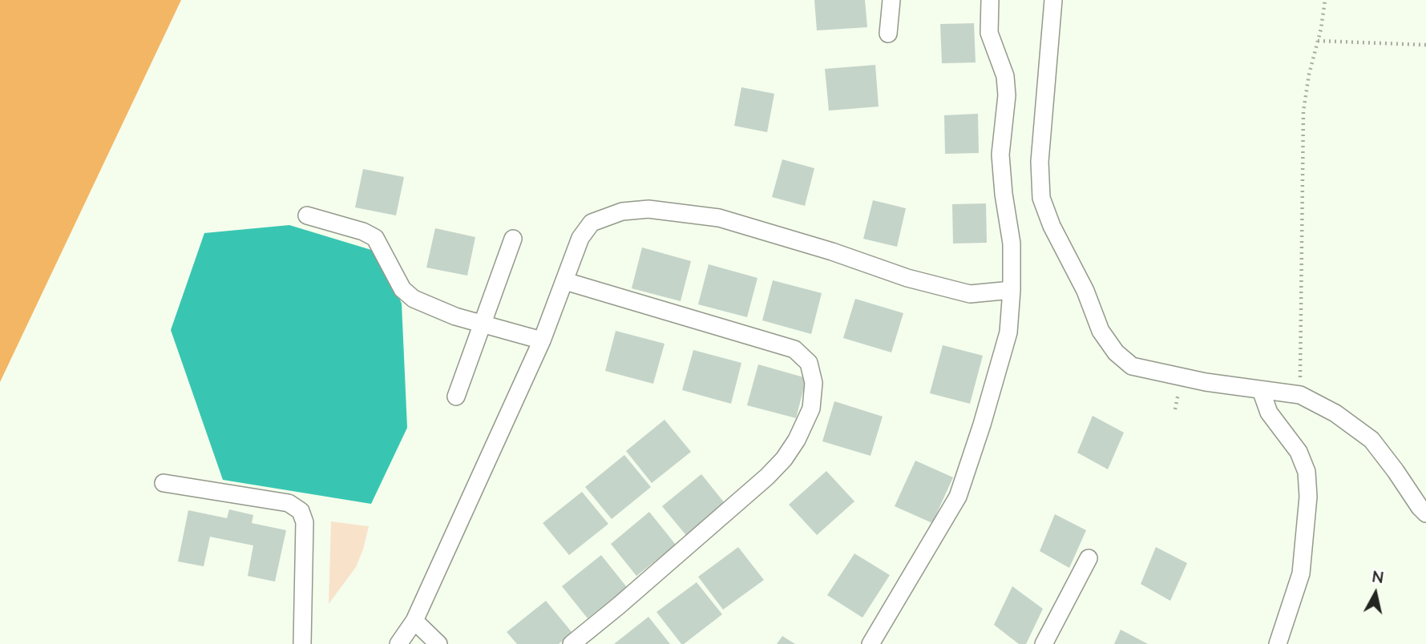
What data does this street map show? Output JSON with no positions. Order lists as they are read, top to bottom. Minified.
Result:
{"north":"top"}
